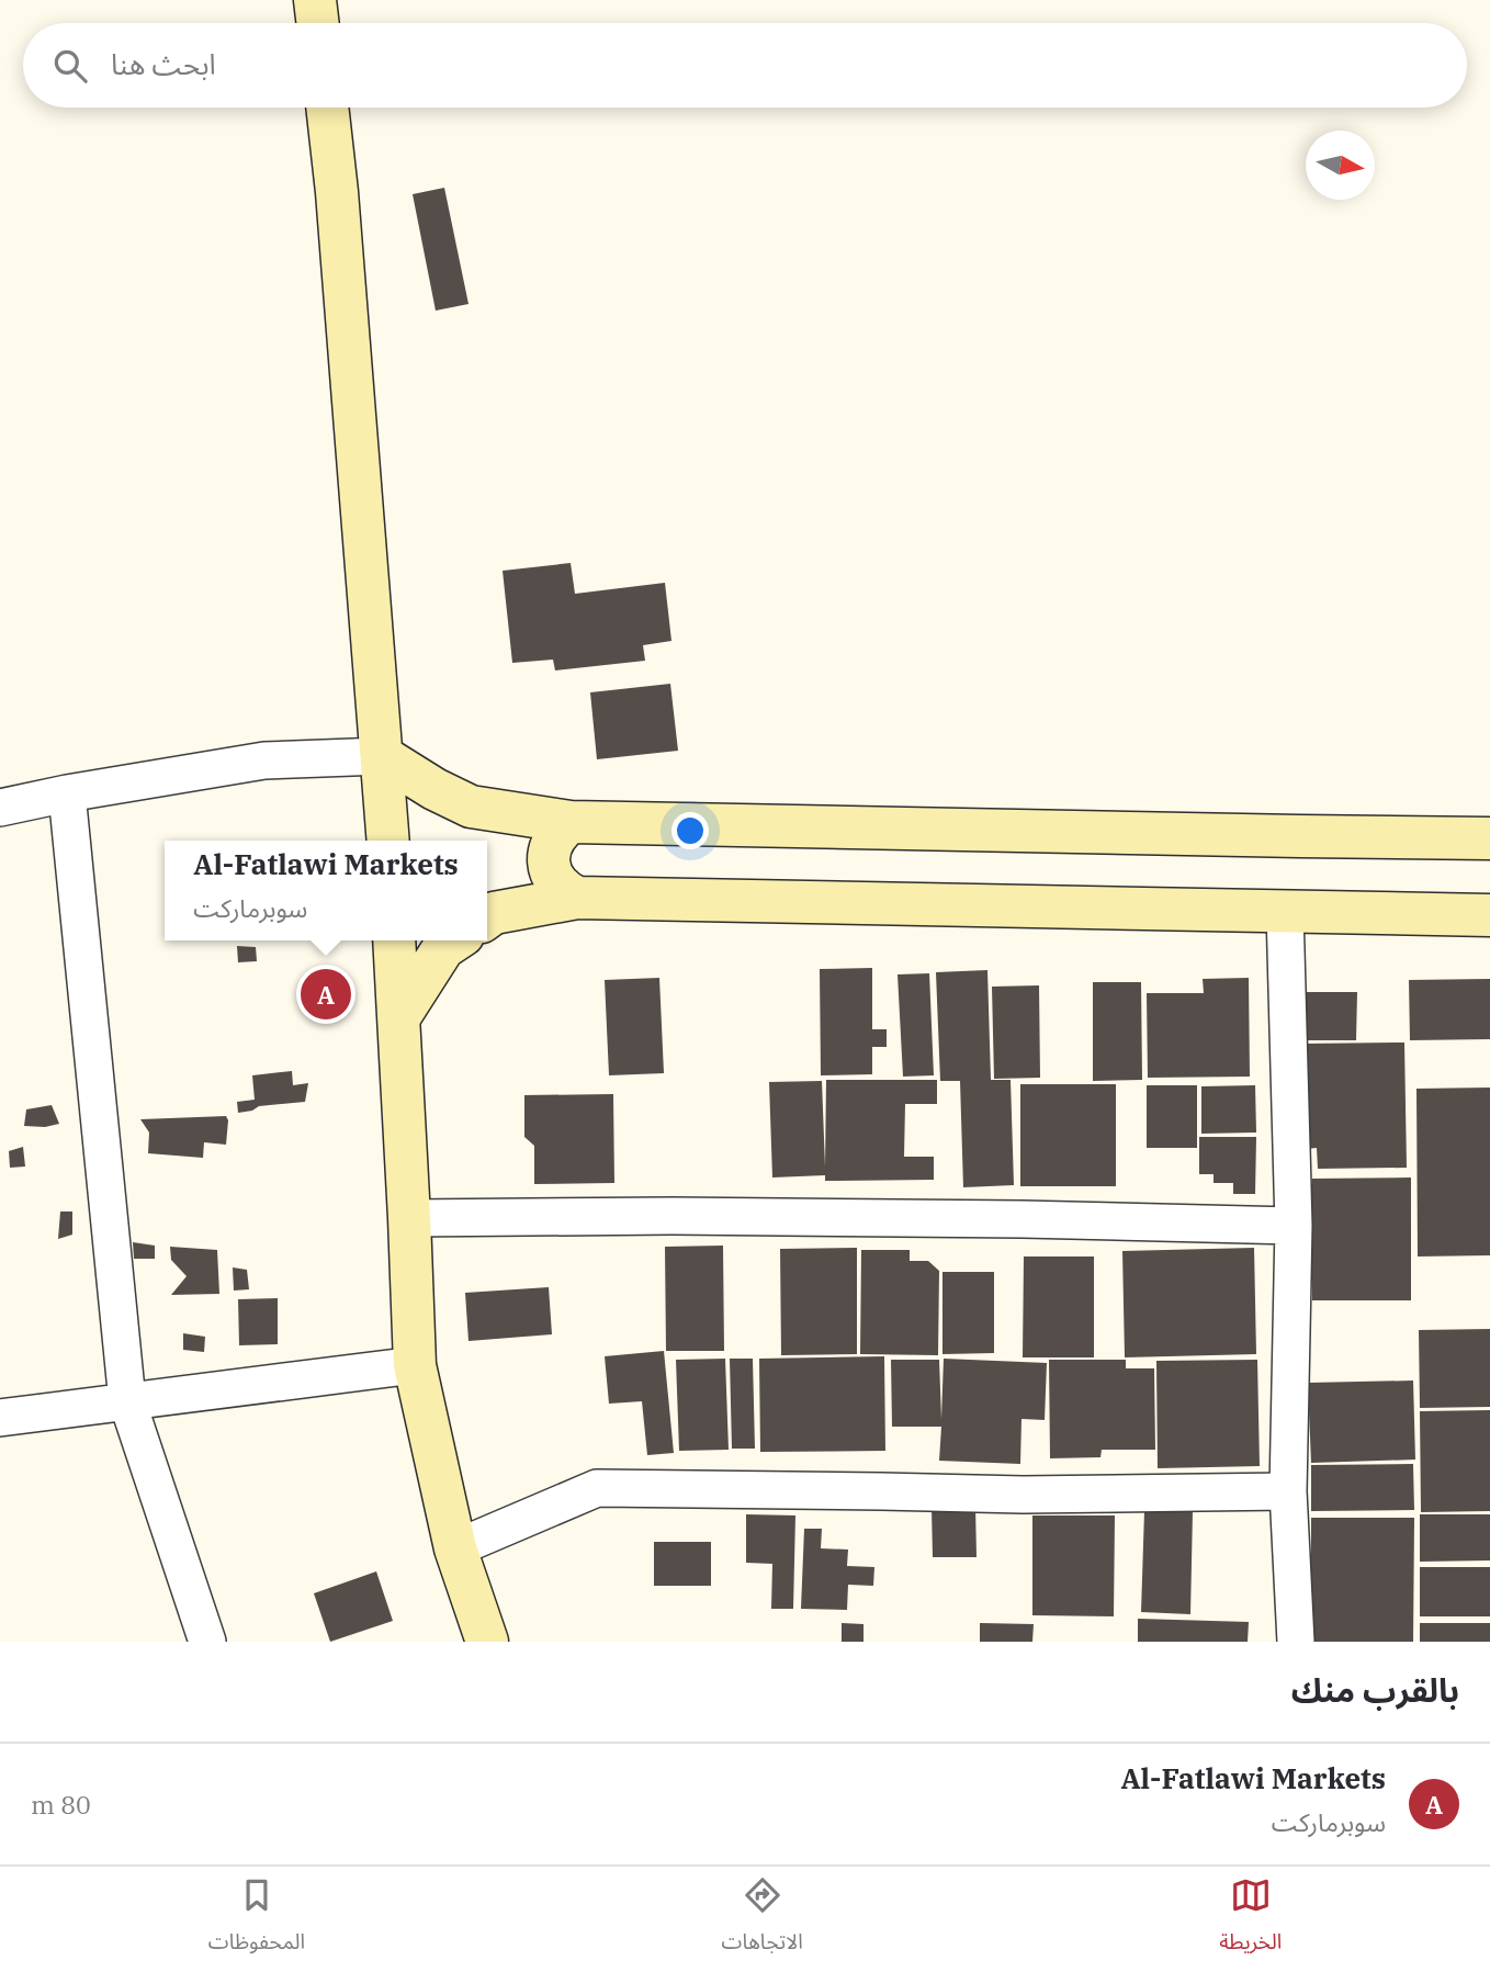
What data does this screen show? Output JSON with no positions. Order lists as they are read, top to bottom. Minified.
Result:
{"north":"right","page":{"search":"ابحث هنا","popup":["Al-Fatlawi Markets","سوبرماركت"],"pins":"A","heading":"بالقرب منك","list":[{"mark":"A","name":"Al-Fatlawi Markets","note":"سوبرماركت","value":"80 m"}],"nav":["الخريطة","الاتجاهات","المحفوظات"]}}
